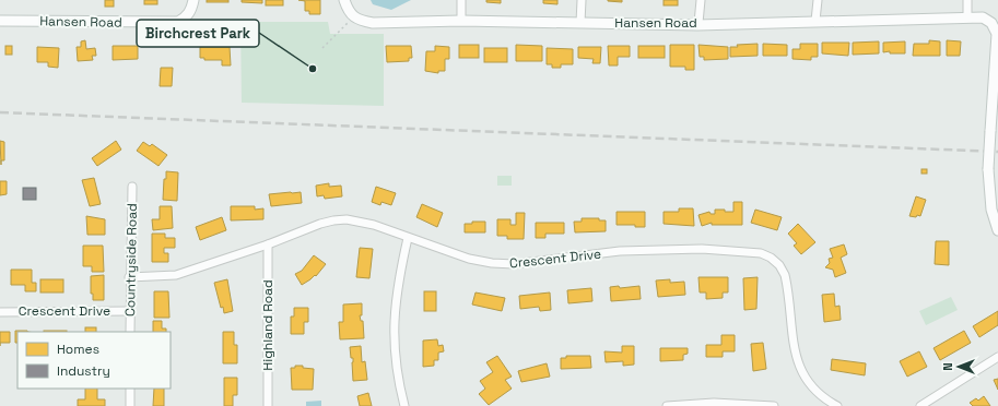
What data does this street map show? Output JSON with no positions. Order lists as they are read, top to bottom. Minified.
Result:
{"streets":{"street":["Hansen Road","Crescent Drive","Countryside Road","Highland Road"]},"crossings":[["Crescent Drive","Countryside Road"],["Crescent Drive","Highland Road"]],"places":["Birchcrest Park"],"legend":["Homes","Industry"],"north":"left"}
